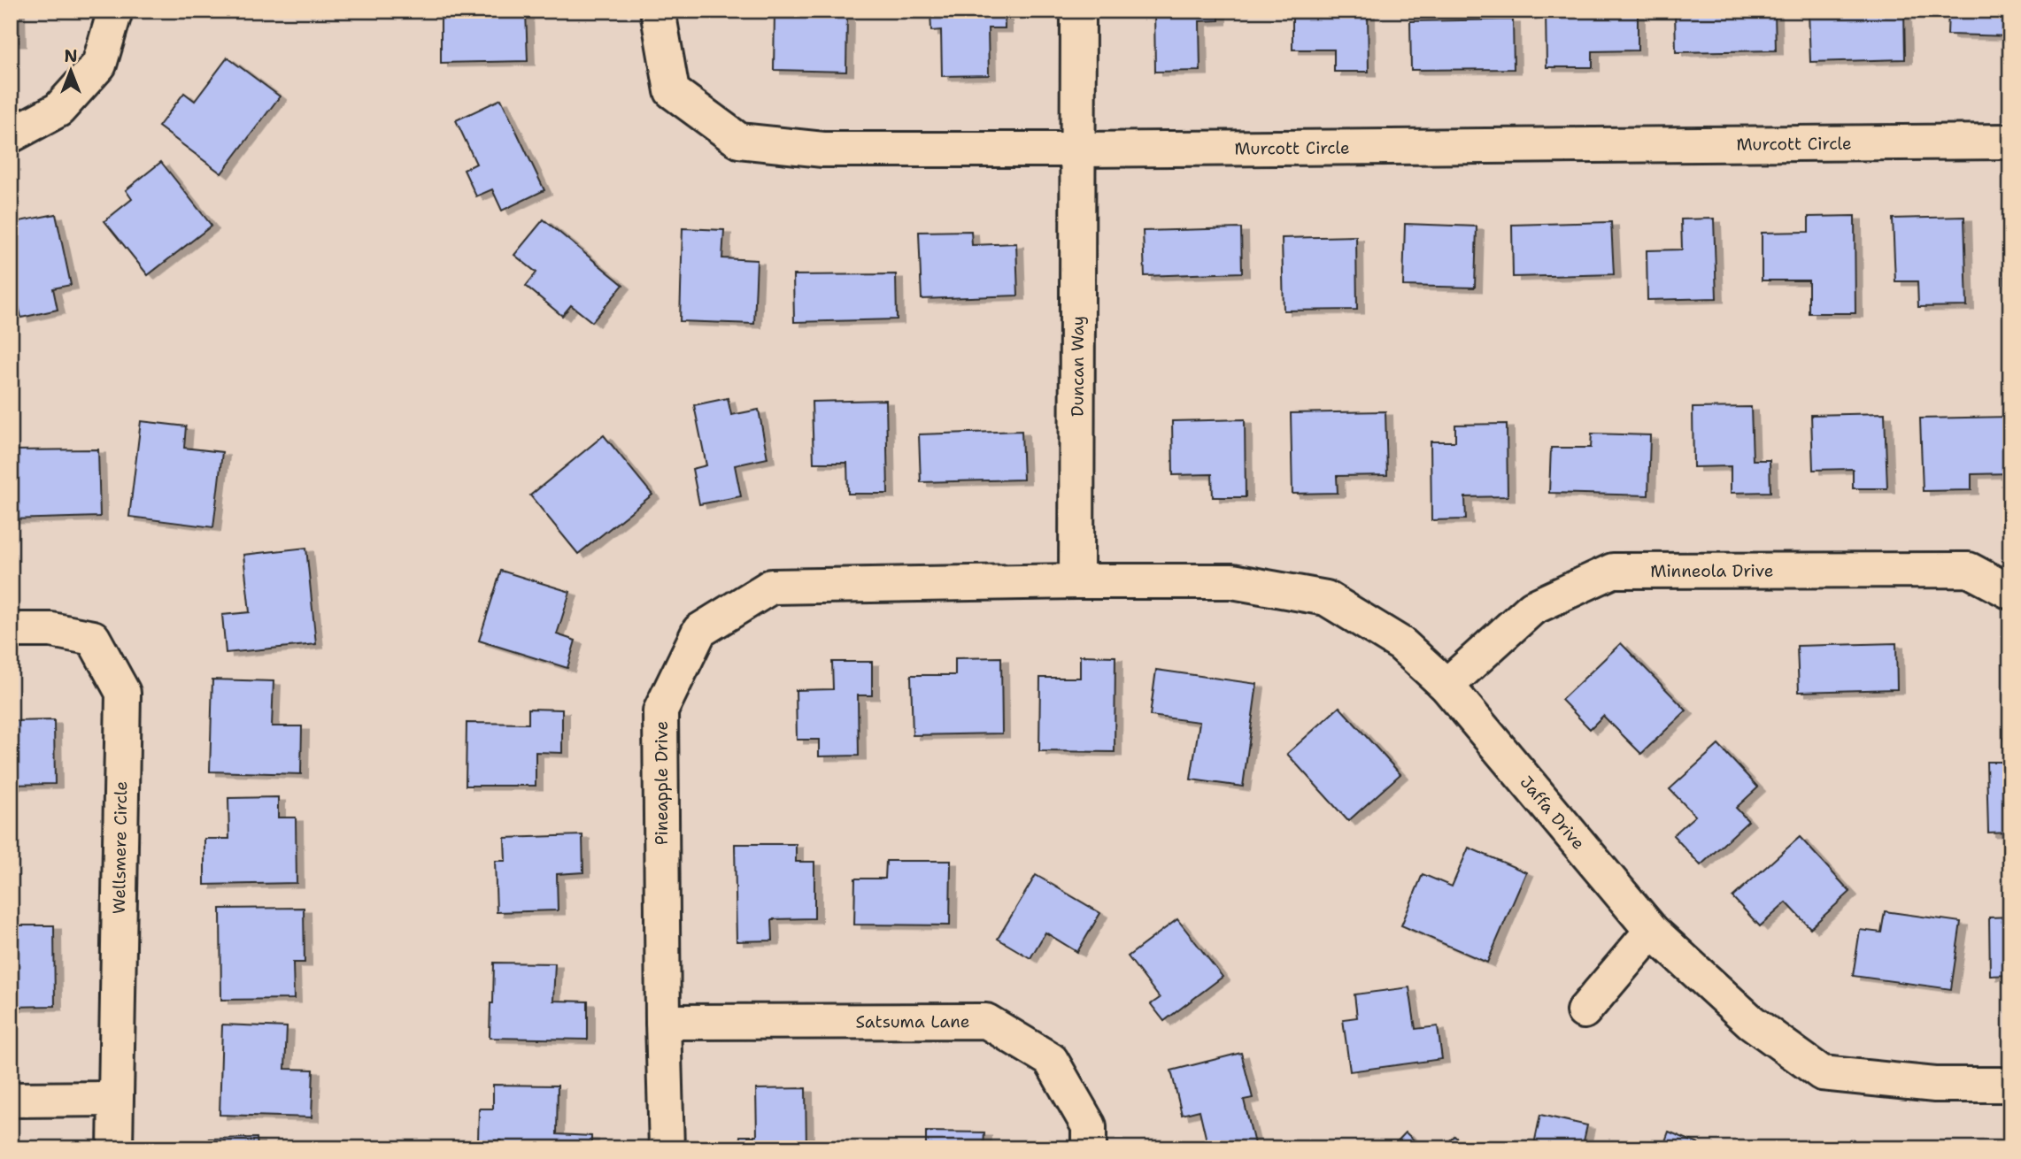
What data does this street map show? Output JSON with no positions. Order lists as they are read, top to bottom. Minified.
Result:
{"streets":{"street":["Murcott Circle","Duncan Way","Minneola Drive","Pineapple Drive","Jaffa Drive","Wellsmere Circle","Satsuma Lane"]},"crossings":[["Murcott Circle","Duncan Way"],["Duncan Way","Pineapple Drive"],["Duncan Way","Jaffa Drive"],["Minneola Drive","Jaffa Drive"],["Pineapple Drive","Jaffa Drive"],["Pineapple Drive","Satsuma Lane"]],"north":"top"}
